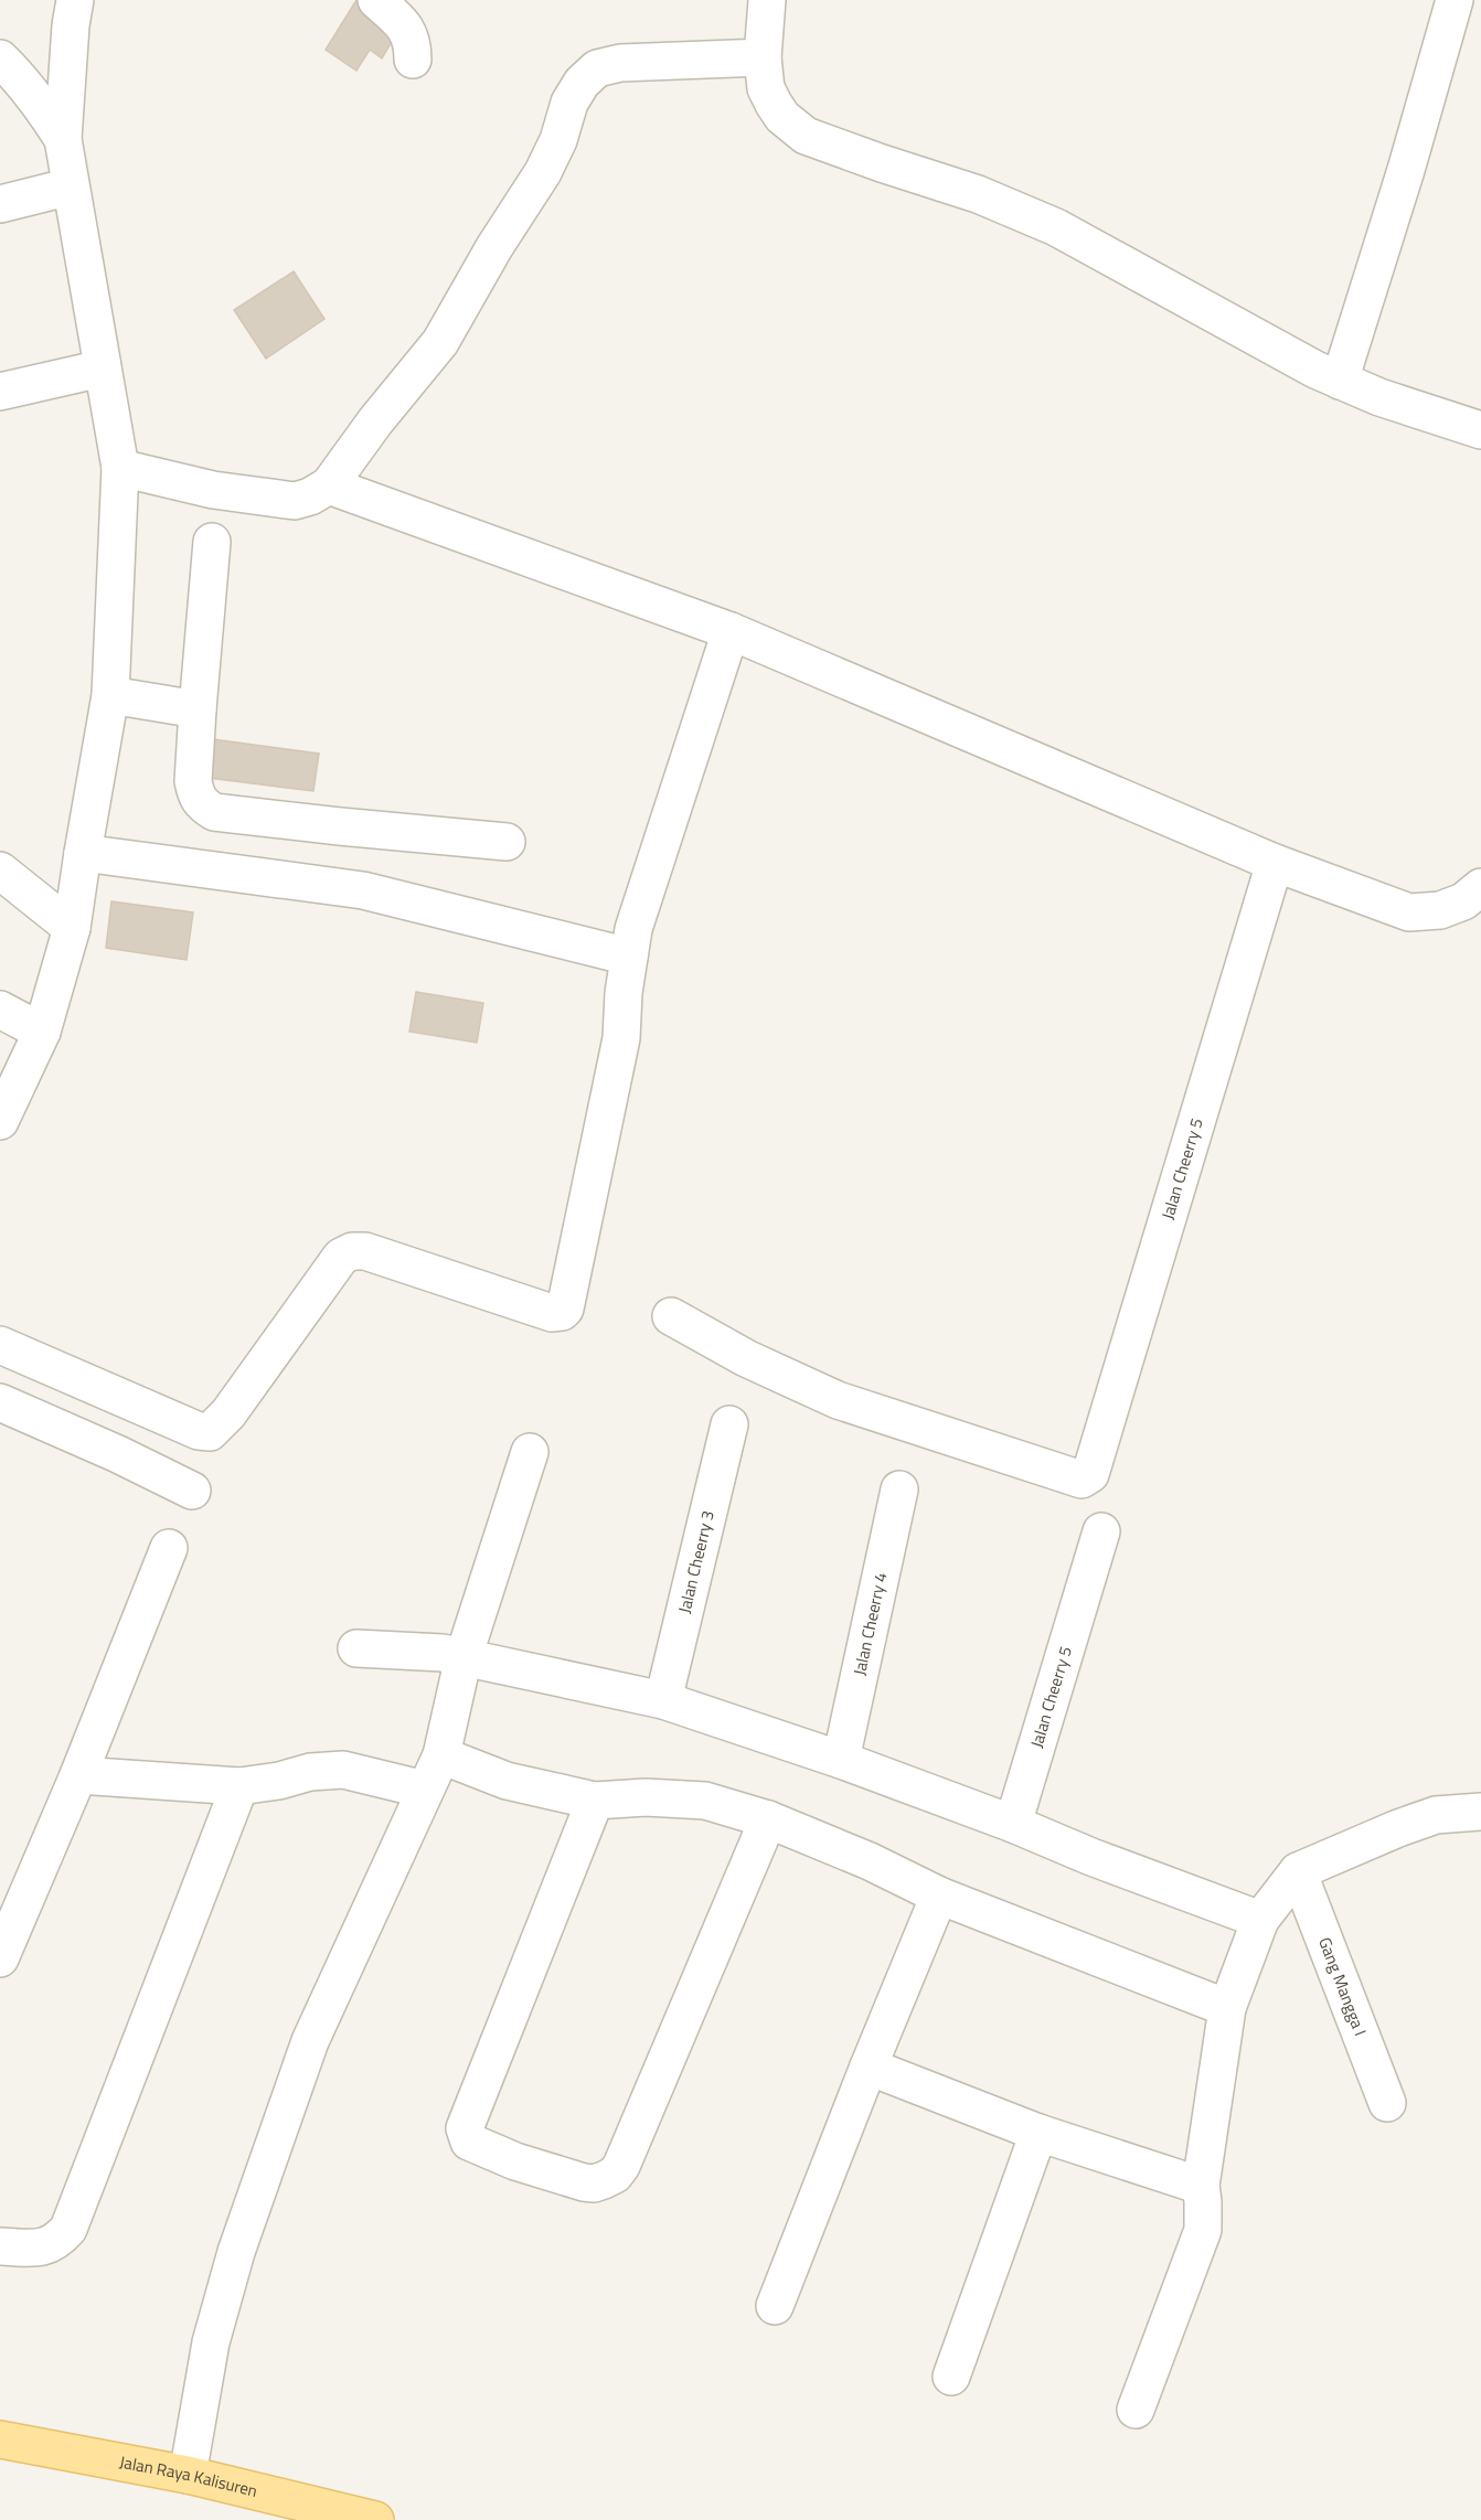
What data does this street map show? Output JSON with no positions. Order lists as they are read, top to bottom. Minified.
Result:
{"streets":{"main road":["Jalan Raya Kalisuren"],"street":["Jalan Cheerry 5","Jalan Cheerry 3","Jalan Cheerry 4","Gang Mangga I"]}}
